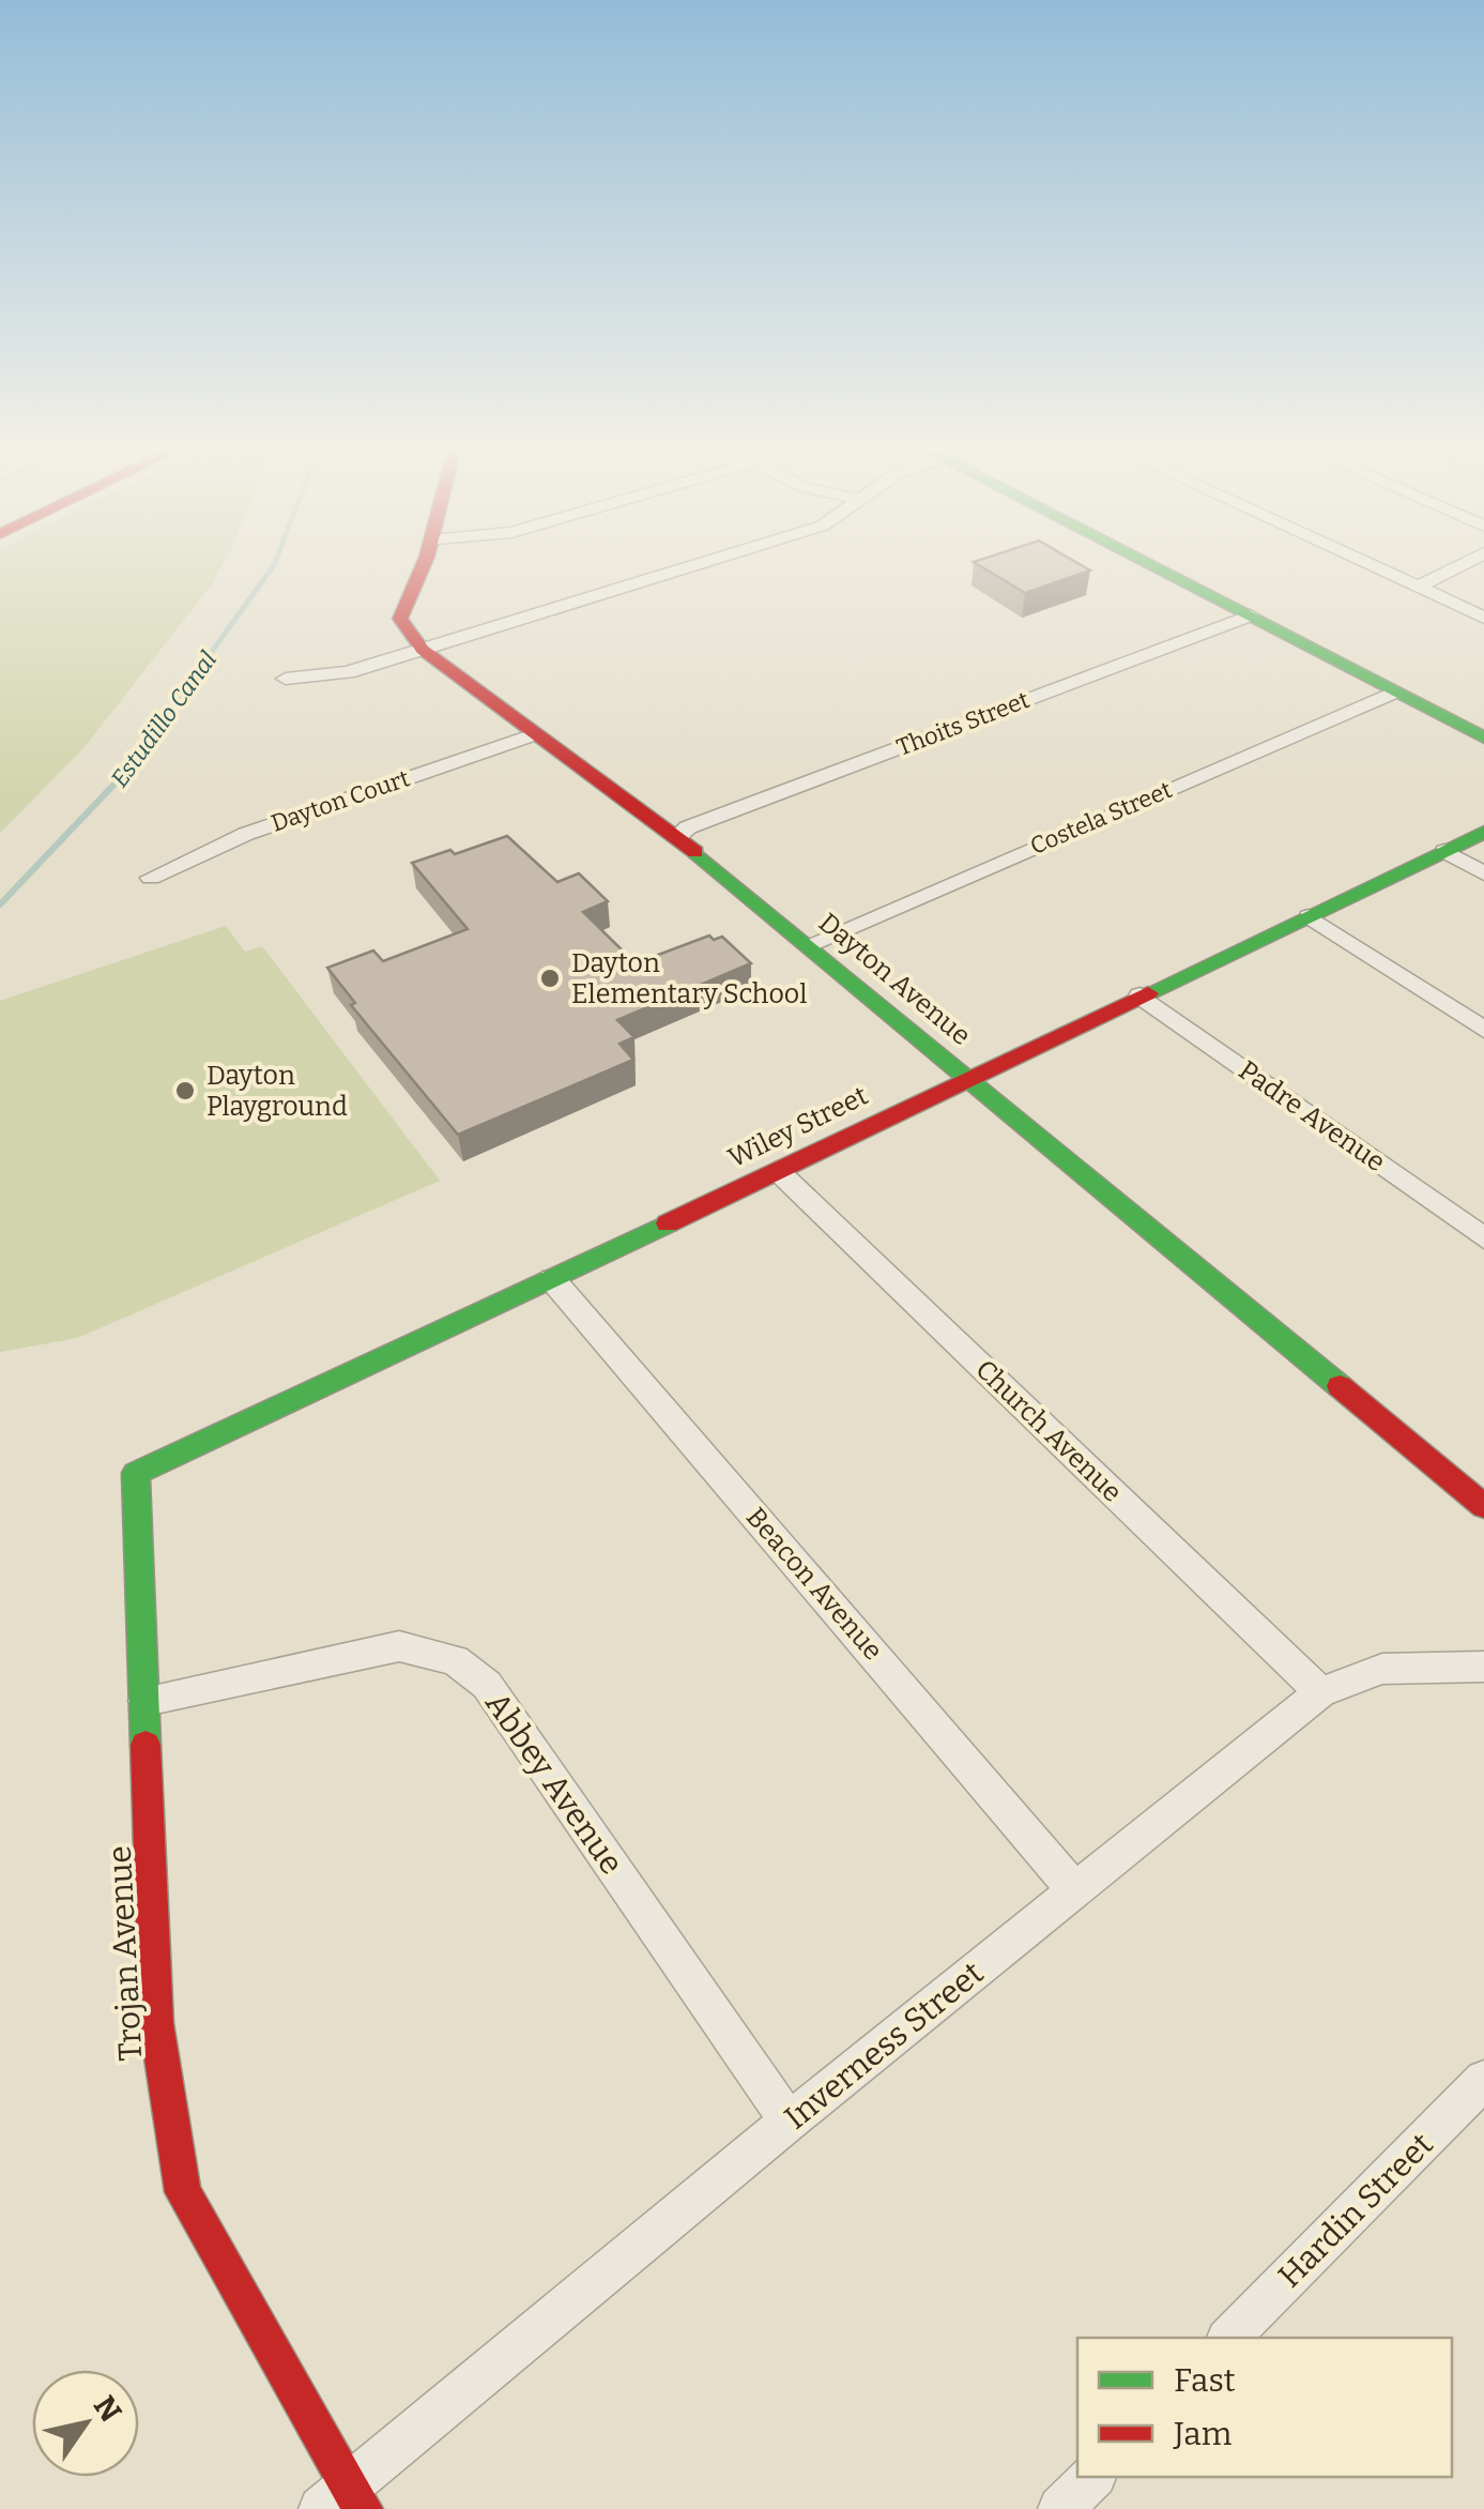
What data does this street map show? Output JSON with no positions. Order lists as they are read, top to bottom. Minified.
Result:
{"streets":{"street":["Thoits Street","Dayton Court","Costela Street","Dayton Avenue","Padre Avenue","Wiley Street","Church Avenue","Beacon Avenue","Abbey Avenue","Trojan Avenue","Inverness Street","Hardin Street"]},"crossings":[["Thoits Street","Dayton Avenue"],["Dayton Court","Dayton Avenue"],["Costela Street","Dayton Avenue"],["Dayton Avenue","Wiley Street"],["Padre Avenue","Wiley Street"],["Wiley Street","Church Avenue"],["Wiley Street","Beacon Avenue"],["Wiley Street","Trojan Avenue"],["Church Avenue","Inverness Street"],["Beacon Avenue","Inverness Street"],["Abbey Avenue","Trojan Avenue"],["Abbey Avenue","Inverness Street"],["Trojan Avenue","Inverness Street"]],"water":["Estudillo Canal"],"places":["Dayton Elementary School","Dayton Playground"],"legend":["Fast","Jam"],"north":"top right"}
